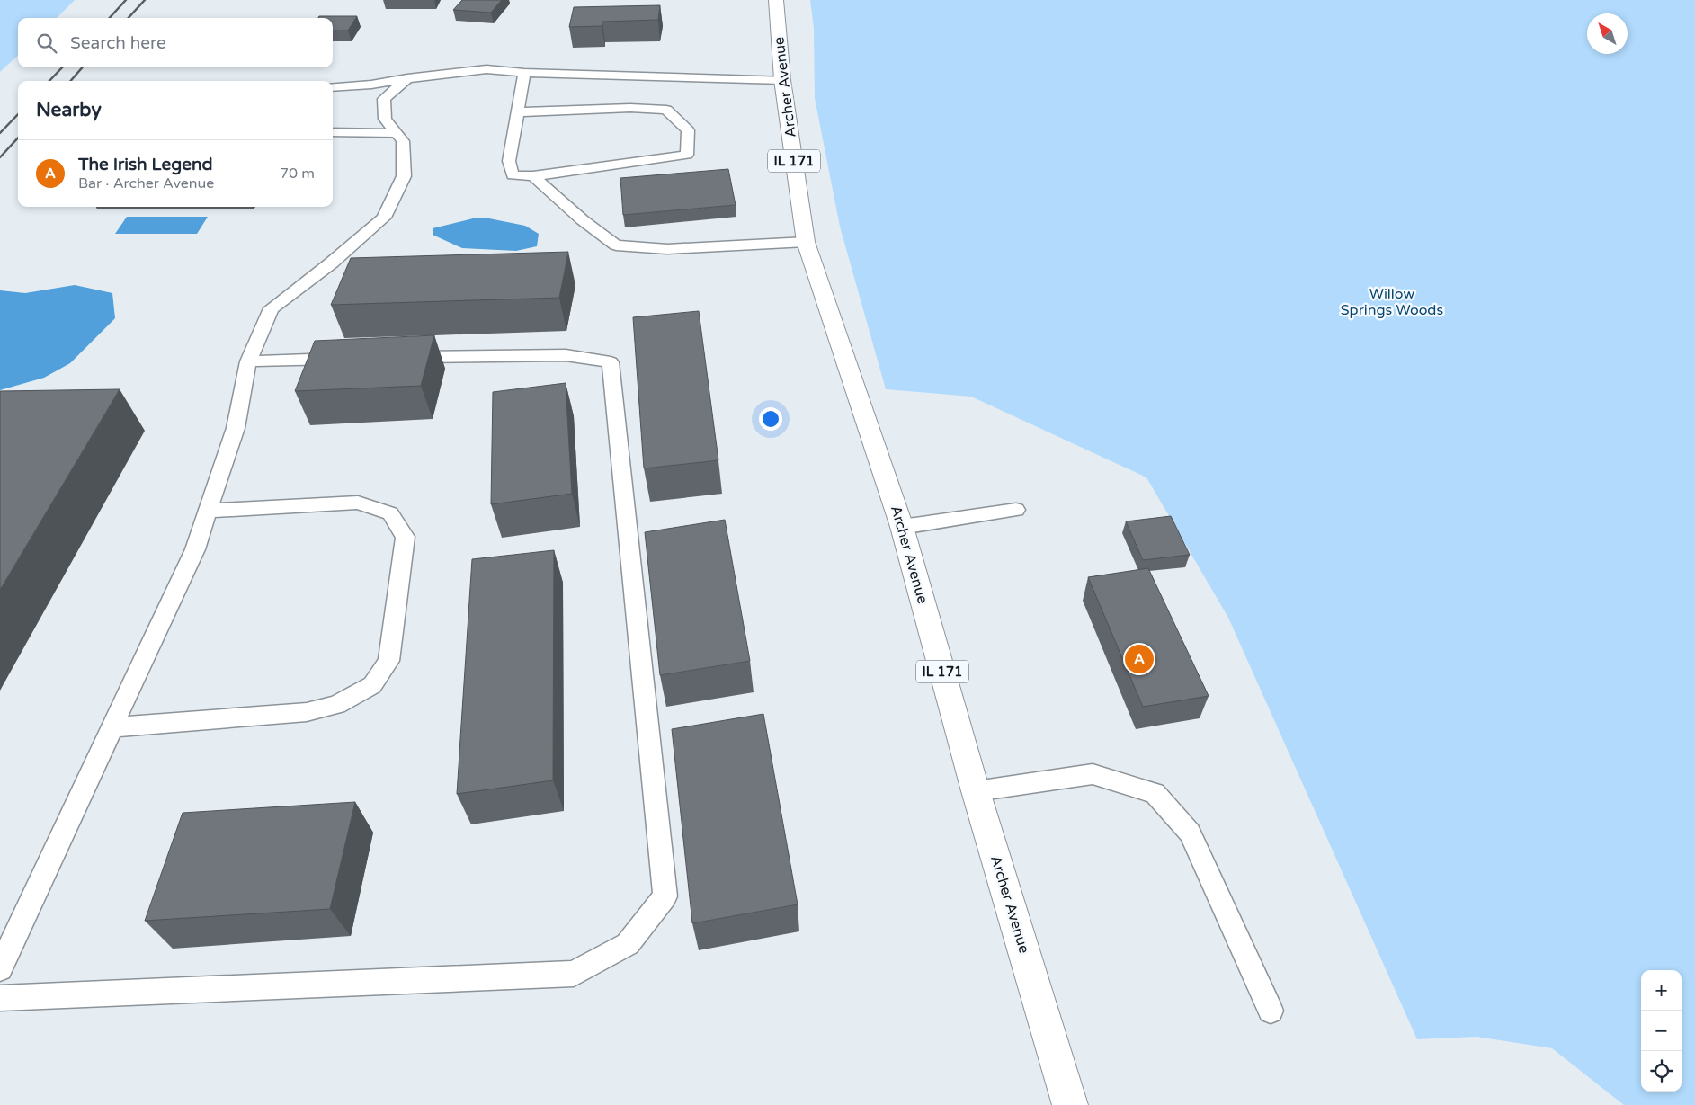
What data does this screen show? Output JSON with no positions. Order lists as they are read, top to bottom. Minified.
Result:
{"streets":{"main road":["Archer Avenue","IL 171"]},"parks":["Willow Springs Woods"],"north":"top left","page":{"search":"Search here","heading":"Nearby","list":[{"mark":"A","name":"The Irish Legend","note":"Bar · Archer Avenue","value":"70 m"}],"pins":"A","map_buttons":["+","−"]}}
